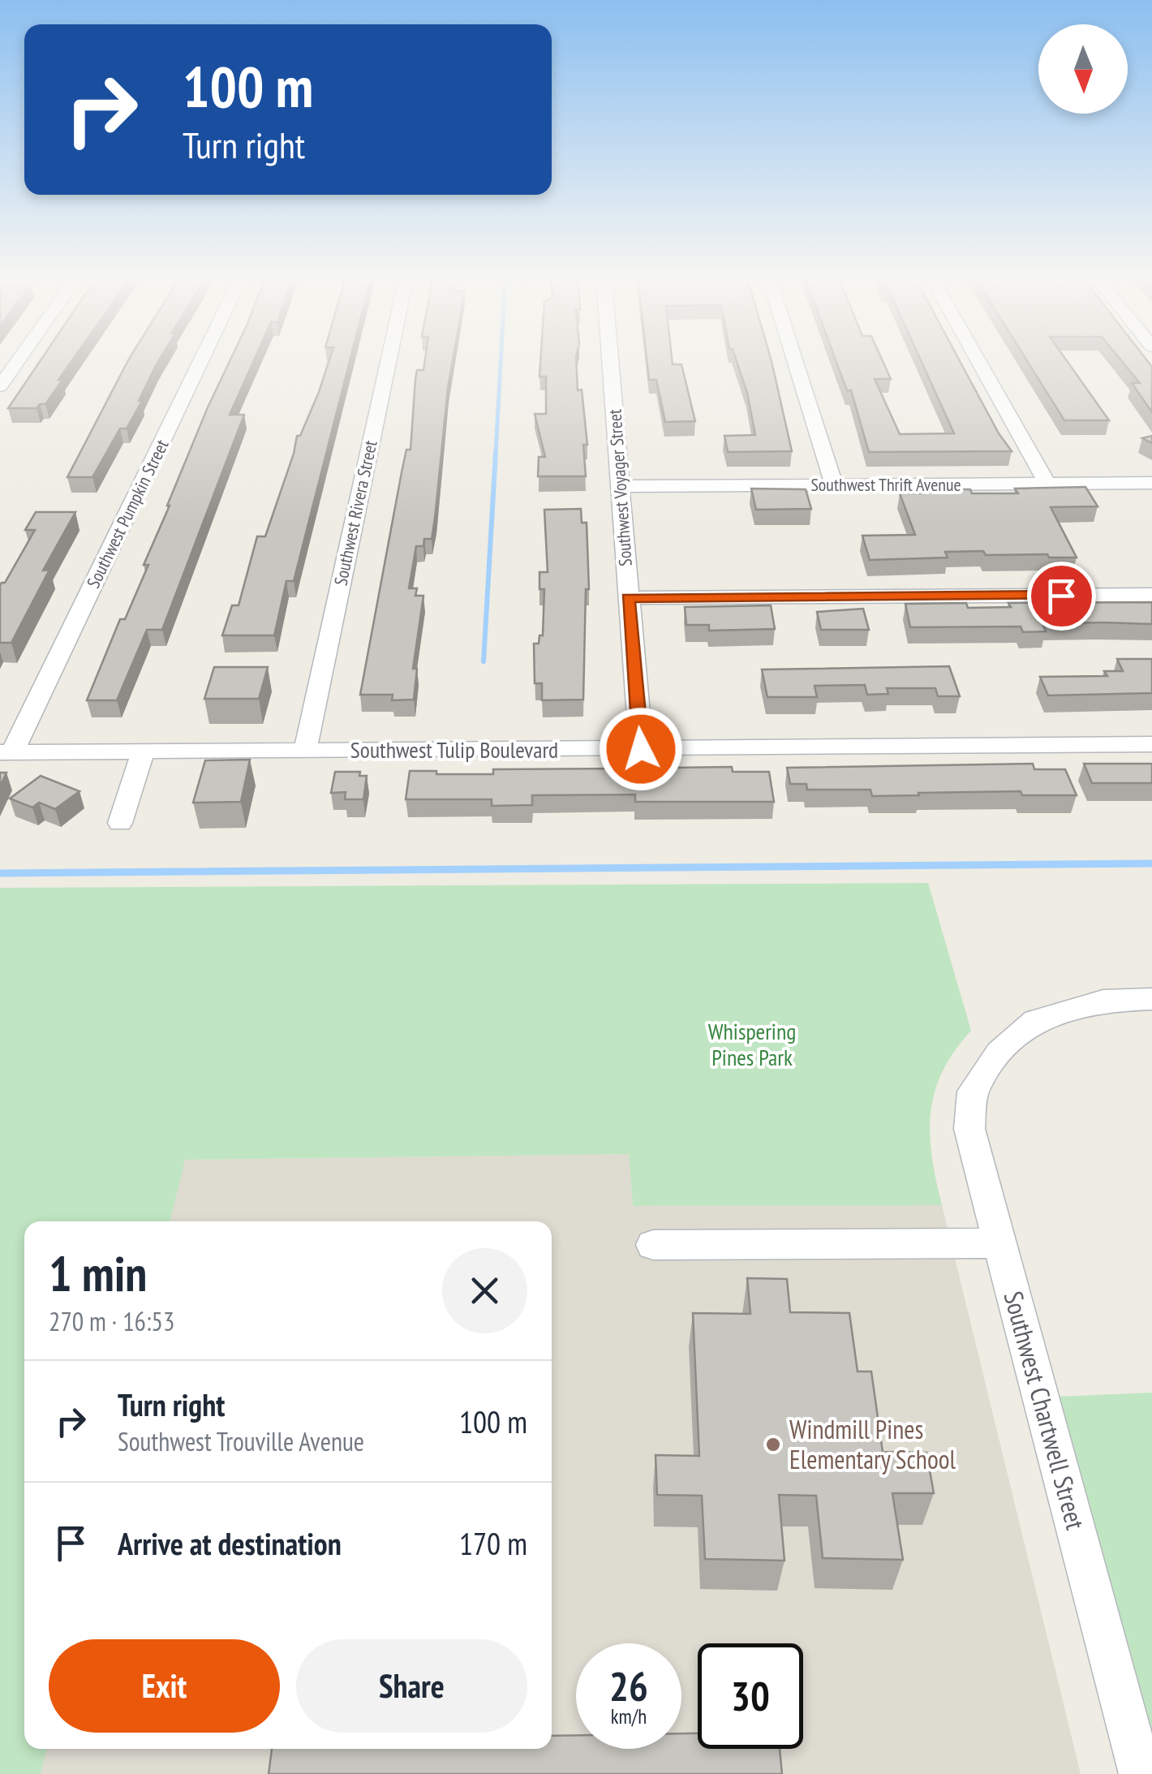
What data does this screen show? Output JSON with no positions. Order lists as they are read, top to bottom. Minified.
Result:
{"streets":{"street":["Southwest Thrift Avenue","Southwest Voyager Street","Southwest Rivera Street","Southwest Pumpkin Street","Southwest Tulip Boulevard","Southwest Chartwell Street"]},"crossings":[["Southwest Thrift Avenue","Southwest Voyager Street"],["Southwest Voyager Street","Southwest Tulip Boulevard"],["Southwest Rivera Street","Southwest Tulip Boulevard"],["Southwest Pumpkin Street","Southwest Tulip Boulevard"]],"parks":["Whispering Pines Park"],"places":["Windmill Pines Elementary School"],"north":"bottom","page":{"turn":["100 m","Turn right"],"heading":["1 min","270 m · 16:53"],"list":[{"name":"Turn right","note":"Southwest Trouville Avenue","value":"100 m"},{"name":"Arrive at destination","value":"170 m"}],"buttons":["Exit","Share"],"speed":"26 km/h","limit":"30"}}
